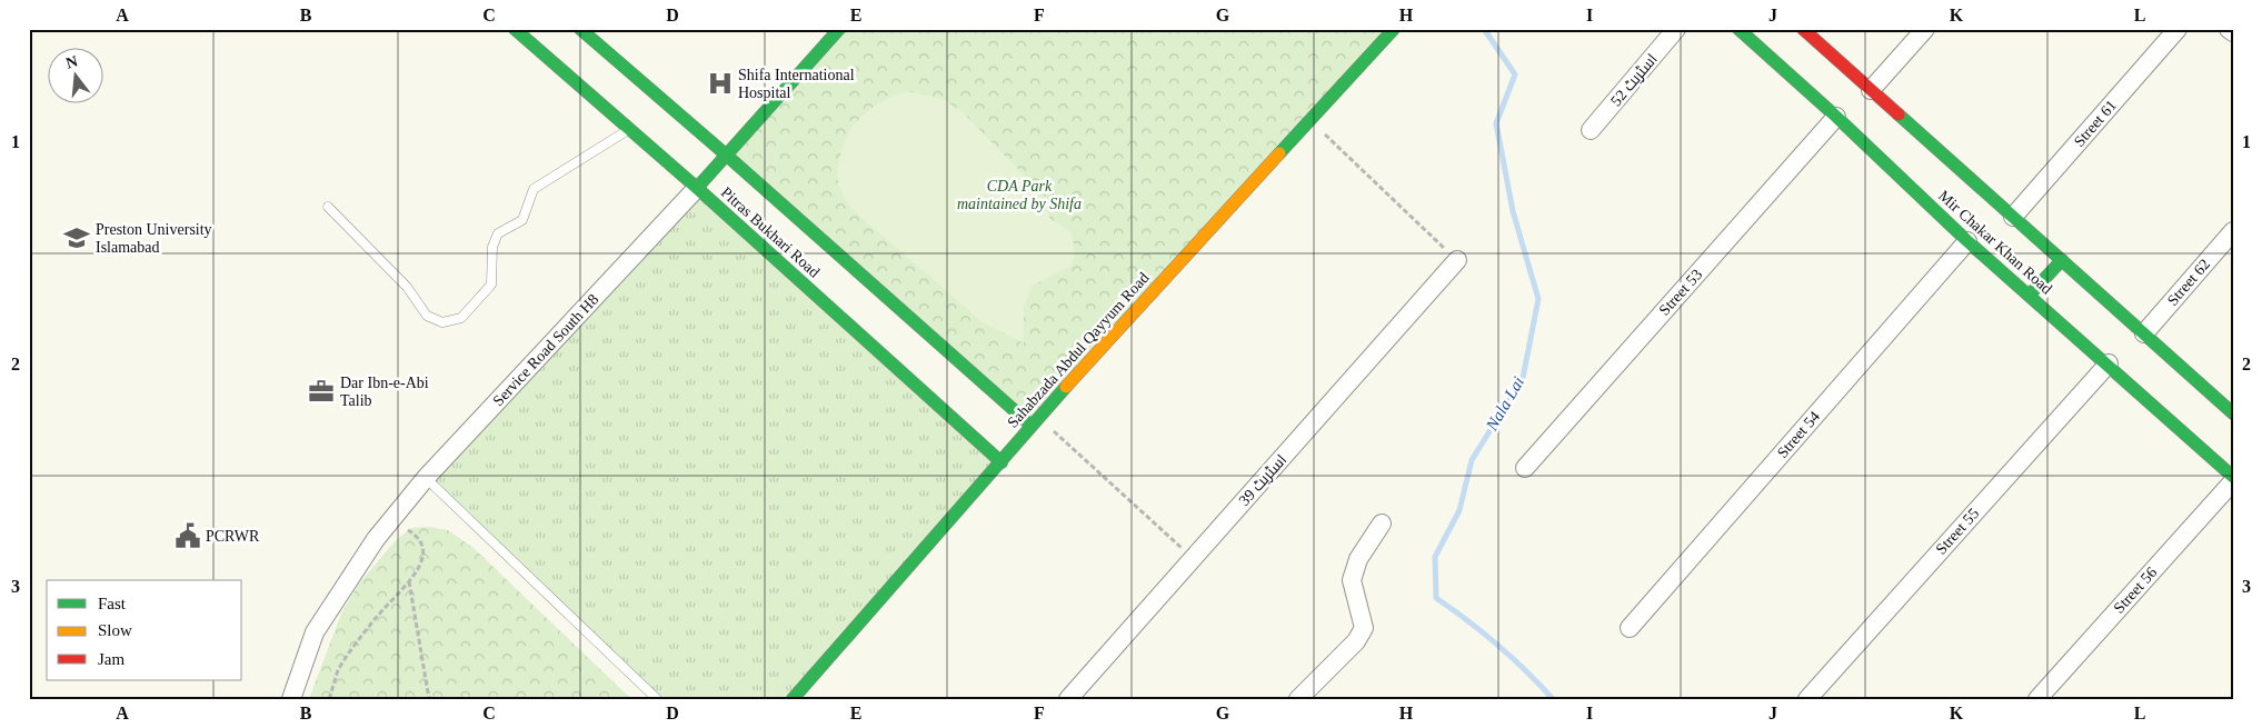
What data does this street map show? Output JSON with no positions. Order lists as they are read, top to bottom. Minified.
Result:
{"streets":{"street":["اسٹریٹ 52","Street 61","Pitras Bukhari Road","Mir Chakar Khan Road","Street 62","Street 53","Service Road South H8","Sahabzada Abdul Qayyum Road","Street 54","اسٹریٹ 39","Street 55","Street 56"]},"crossings":[["Street 61","Mir Chakar Khan Road"],["Pitras Bukhari Road","Service Road South H8"],["Pitras Bukhari Road","Sahabzada Abdul Qayyum Road"],["Mir Chakar Khan Road","Street 62"],["Mir Chakar Khan Road","Street 53"],["Mir Chakar Khan Road","Street 54"],["Mir Chakar Khan Road","Street 55"]],"water":["Nala Lai"],"parks":["CDA Park maintained by Shifa"],"places":{"hospital":["Shifa International Hospital"],"school or university":["Preston University Islamabad"],"office":["Dar Ibn-e-Abi Talib"],"public building":["PCRWR"]},"legend":["Fast","Slow","Jam"],"north":"top","grid":{"columns":["A","B","C","D","E","F","G","H","I","J","K","L"],"rows":["1","2","3"]}}
